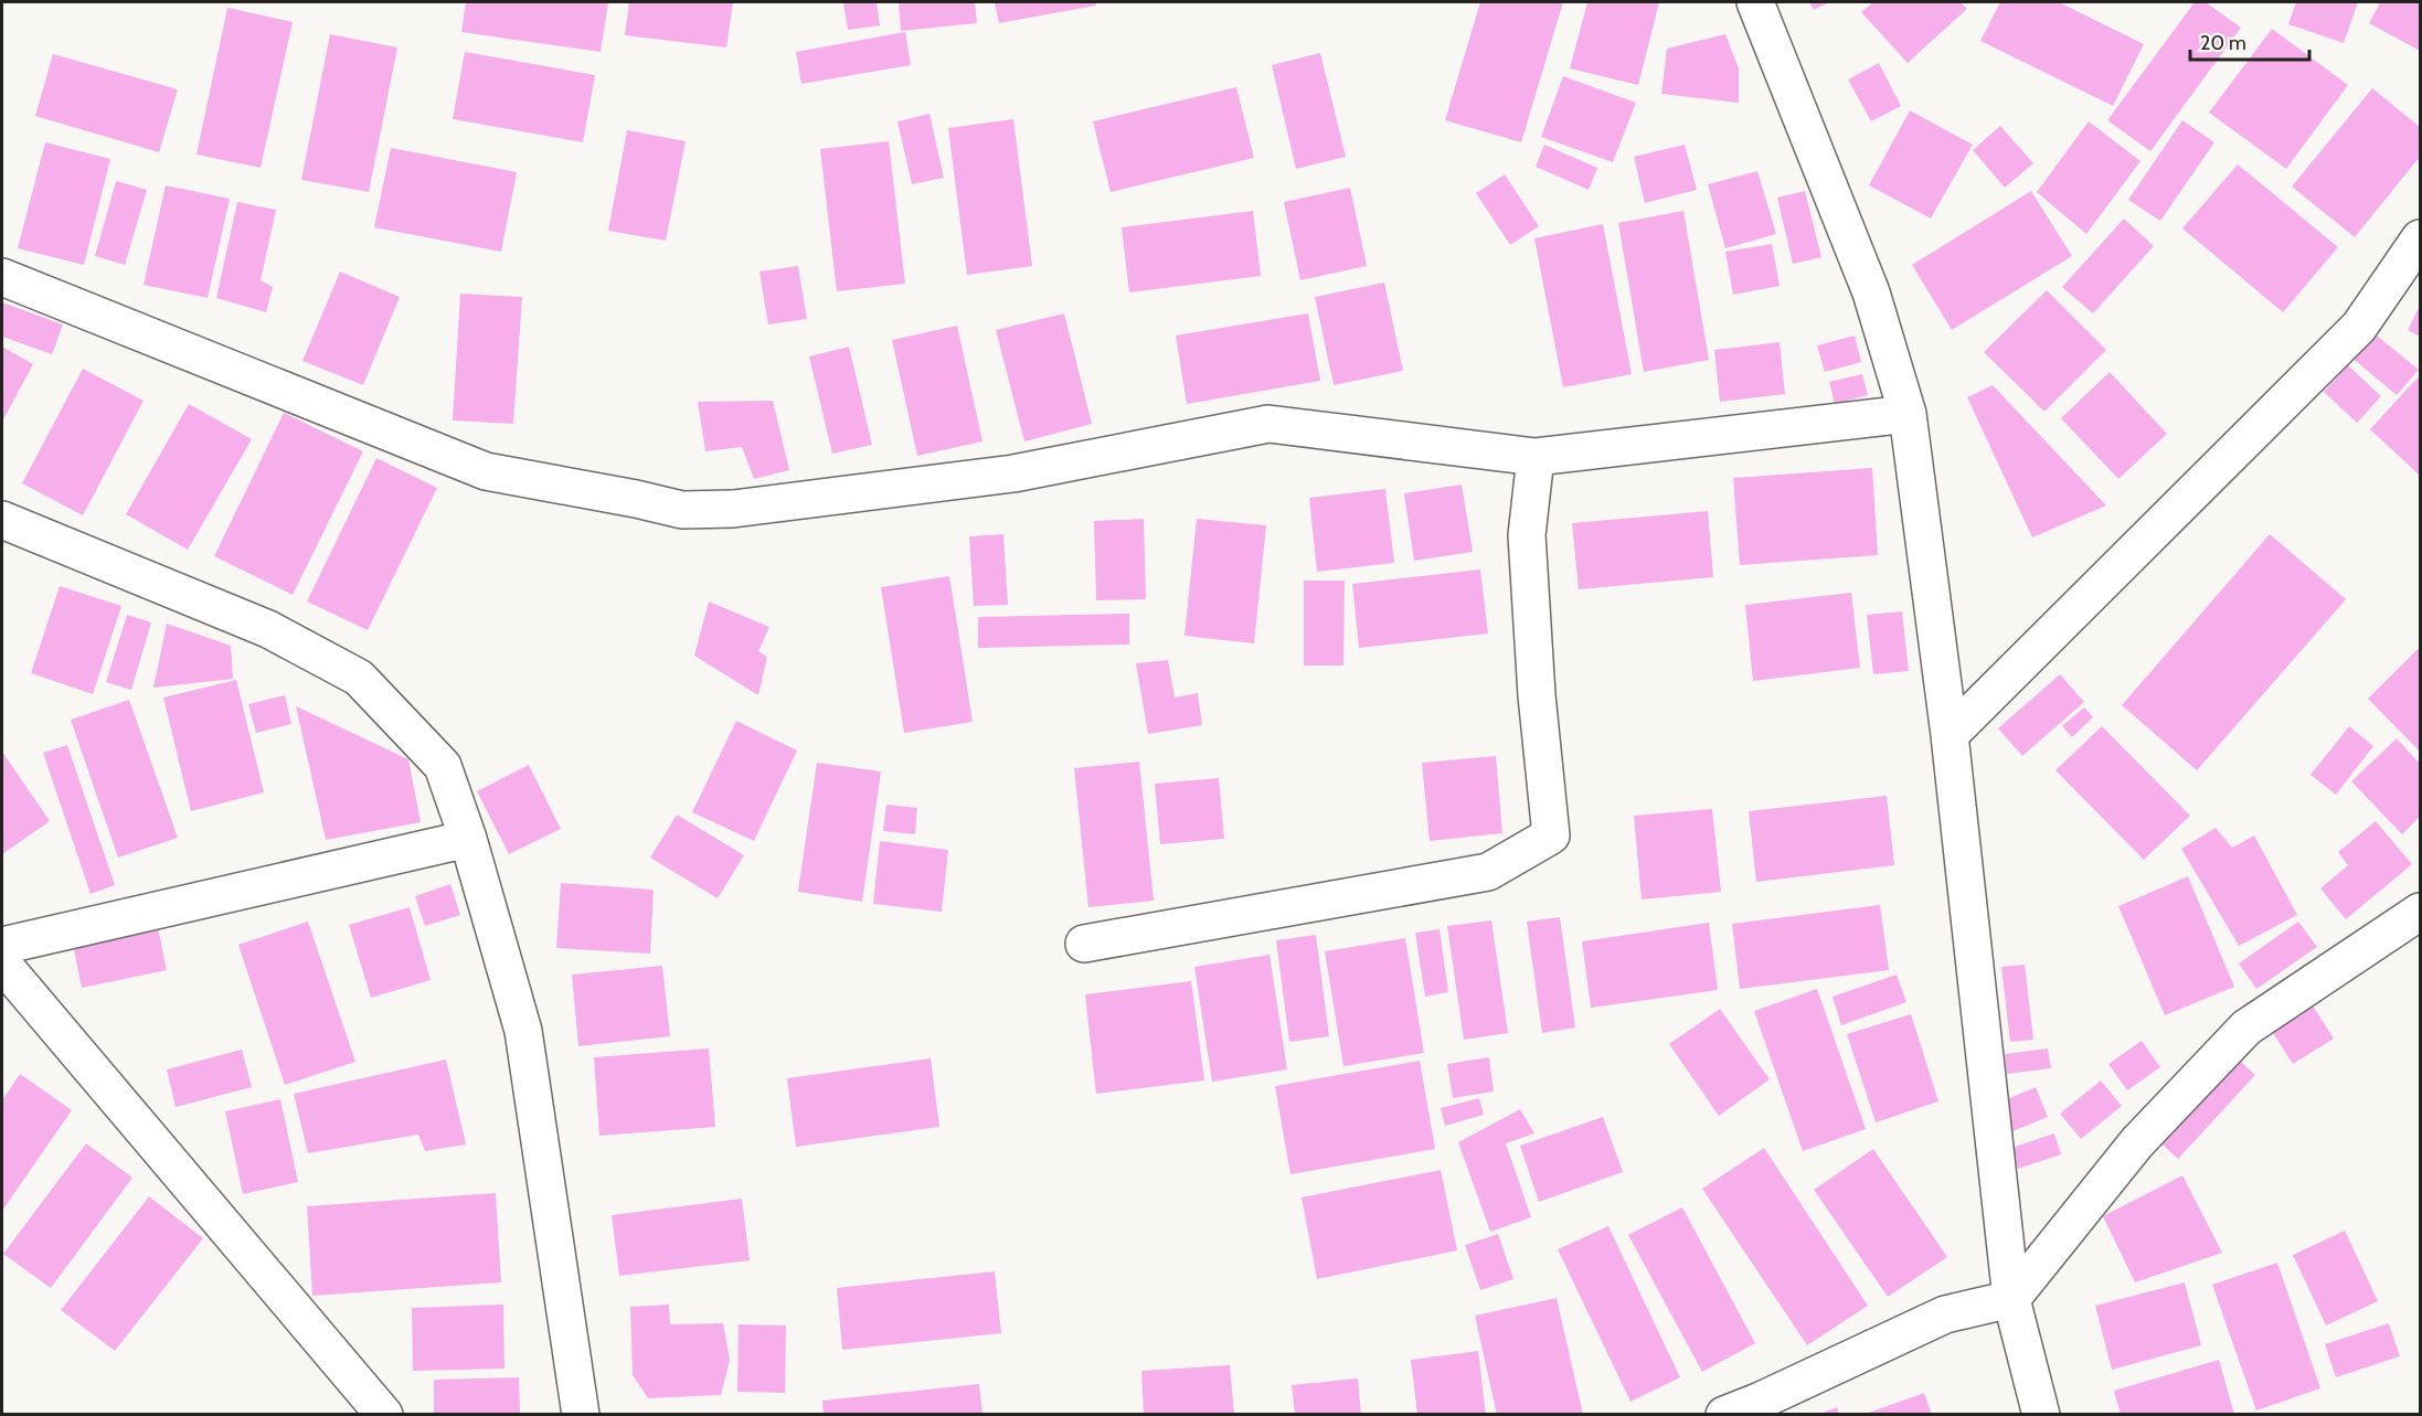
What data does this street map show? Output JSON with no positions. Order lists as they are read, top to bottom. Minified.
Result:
{"scale_bar":"20 m"}
